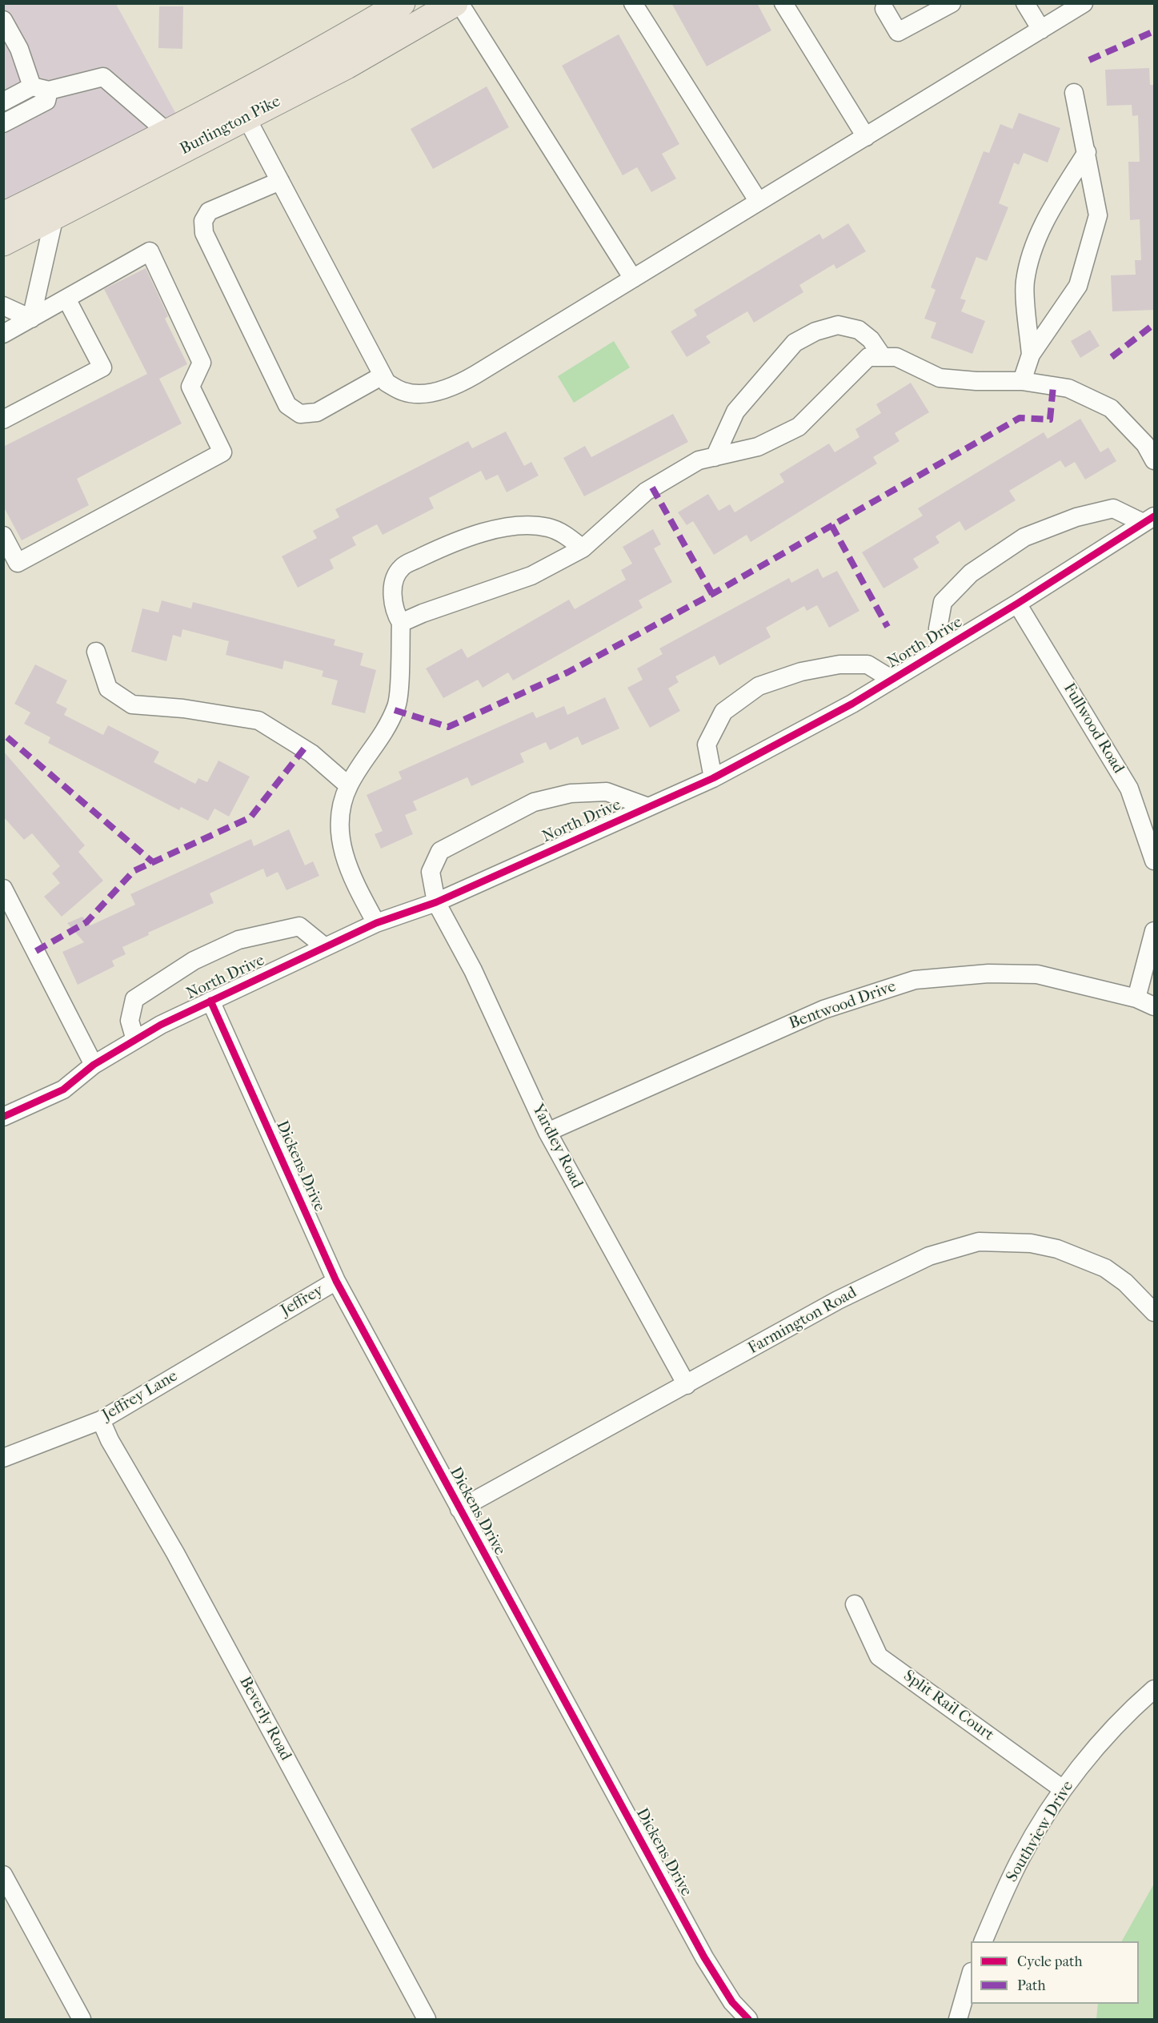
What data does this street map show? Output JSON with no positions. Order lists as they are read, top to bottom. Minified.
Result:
{"streets":{"highway":["Burlington Pike"],"street":["North Drive","Fullwood Road","Bentwood Drive","Yardley Road","Dickens Drive","Jeffrey","Farmington Road","Jeffrey Lane","Split Rail Court","Beverly Road","Southview Drive"]},"crossings":[["North Drive","Fullwood Road"],["North Drive","Yardley Road"],["North Drive","Dickens Drive"],["Bentwood Drive","Yardley Road"],["Yardley Road","Farmington Road"],["Dickens Drive","Jeffrey"],["Dickens Drive","Farmington Road"],["Jeffrey","Jeffrey Lane"],["Jeffrey Lane","Beverly Road"],["Split Rail Court","Southview Drive"]],"legend":["Cycle path","Path"]}
